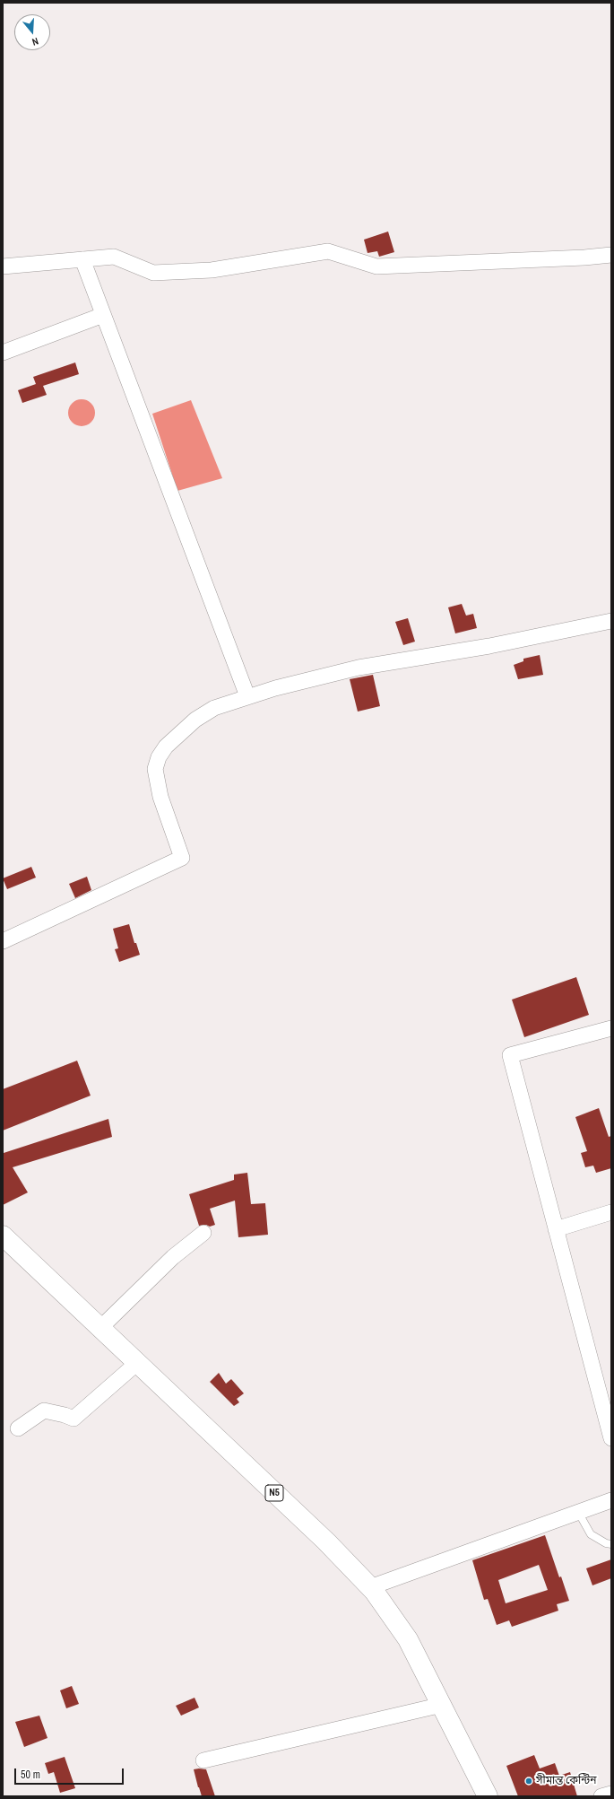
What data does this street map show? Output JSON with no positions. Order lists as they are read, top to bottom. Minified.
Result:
{"streets":{"highway":["N5"]},"places":["সীমান্ত কেন্টিন"],"scale_bar":"50 m","north":"bottom"}
